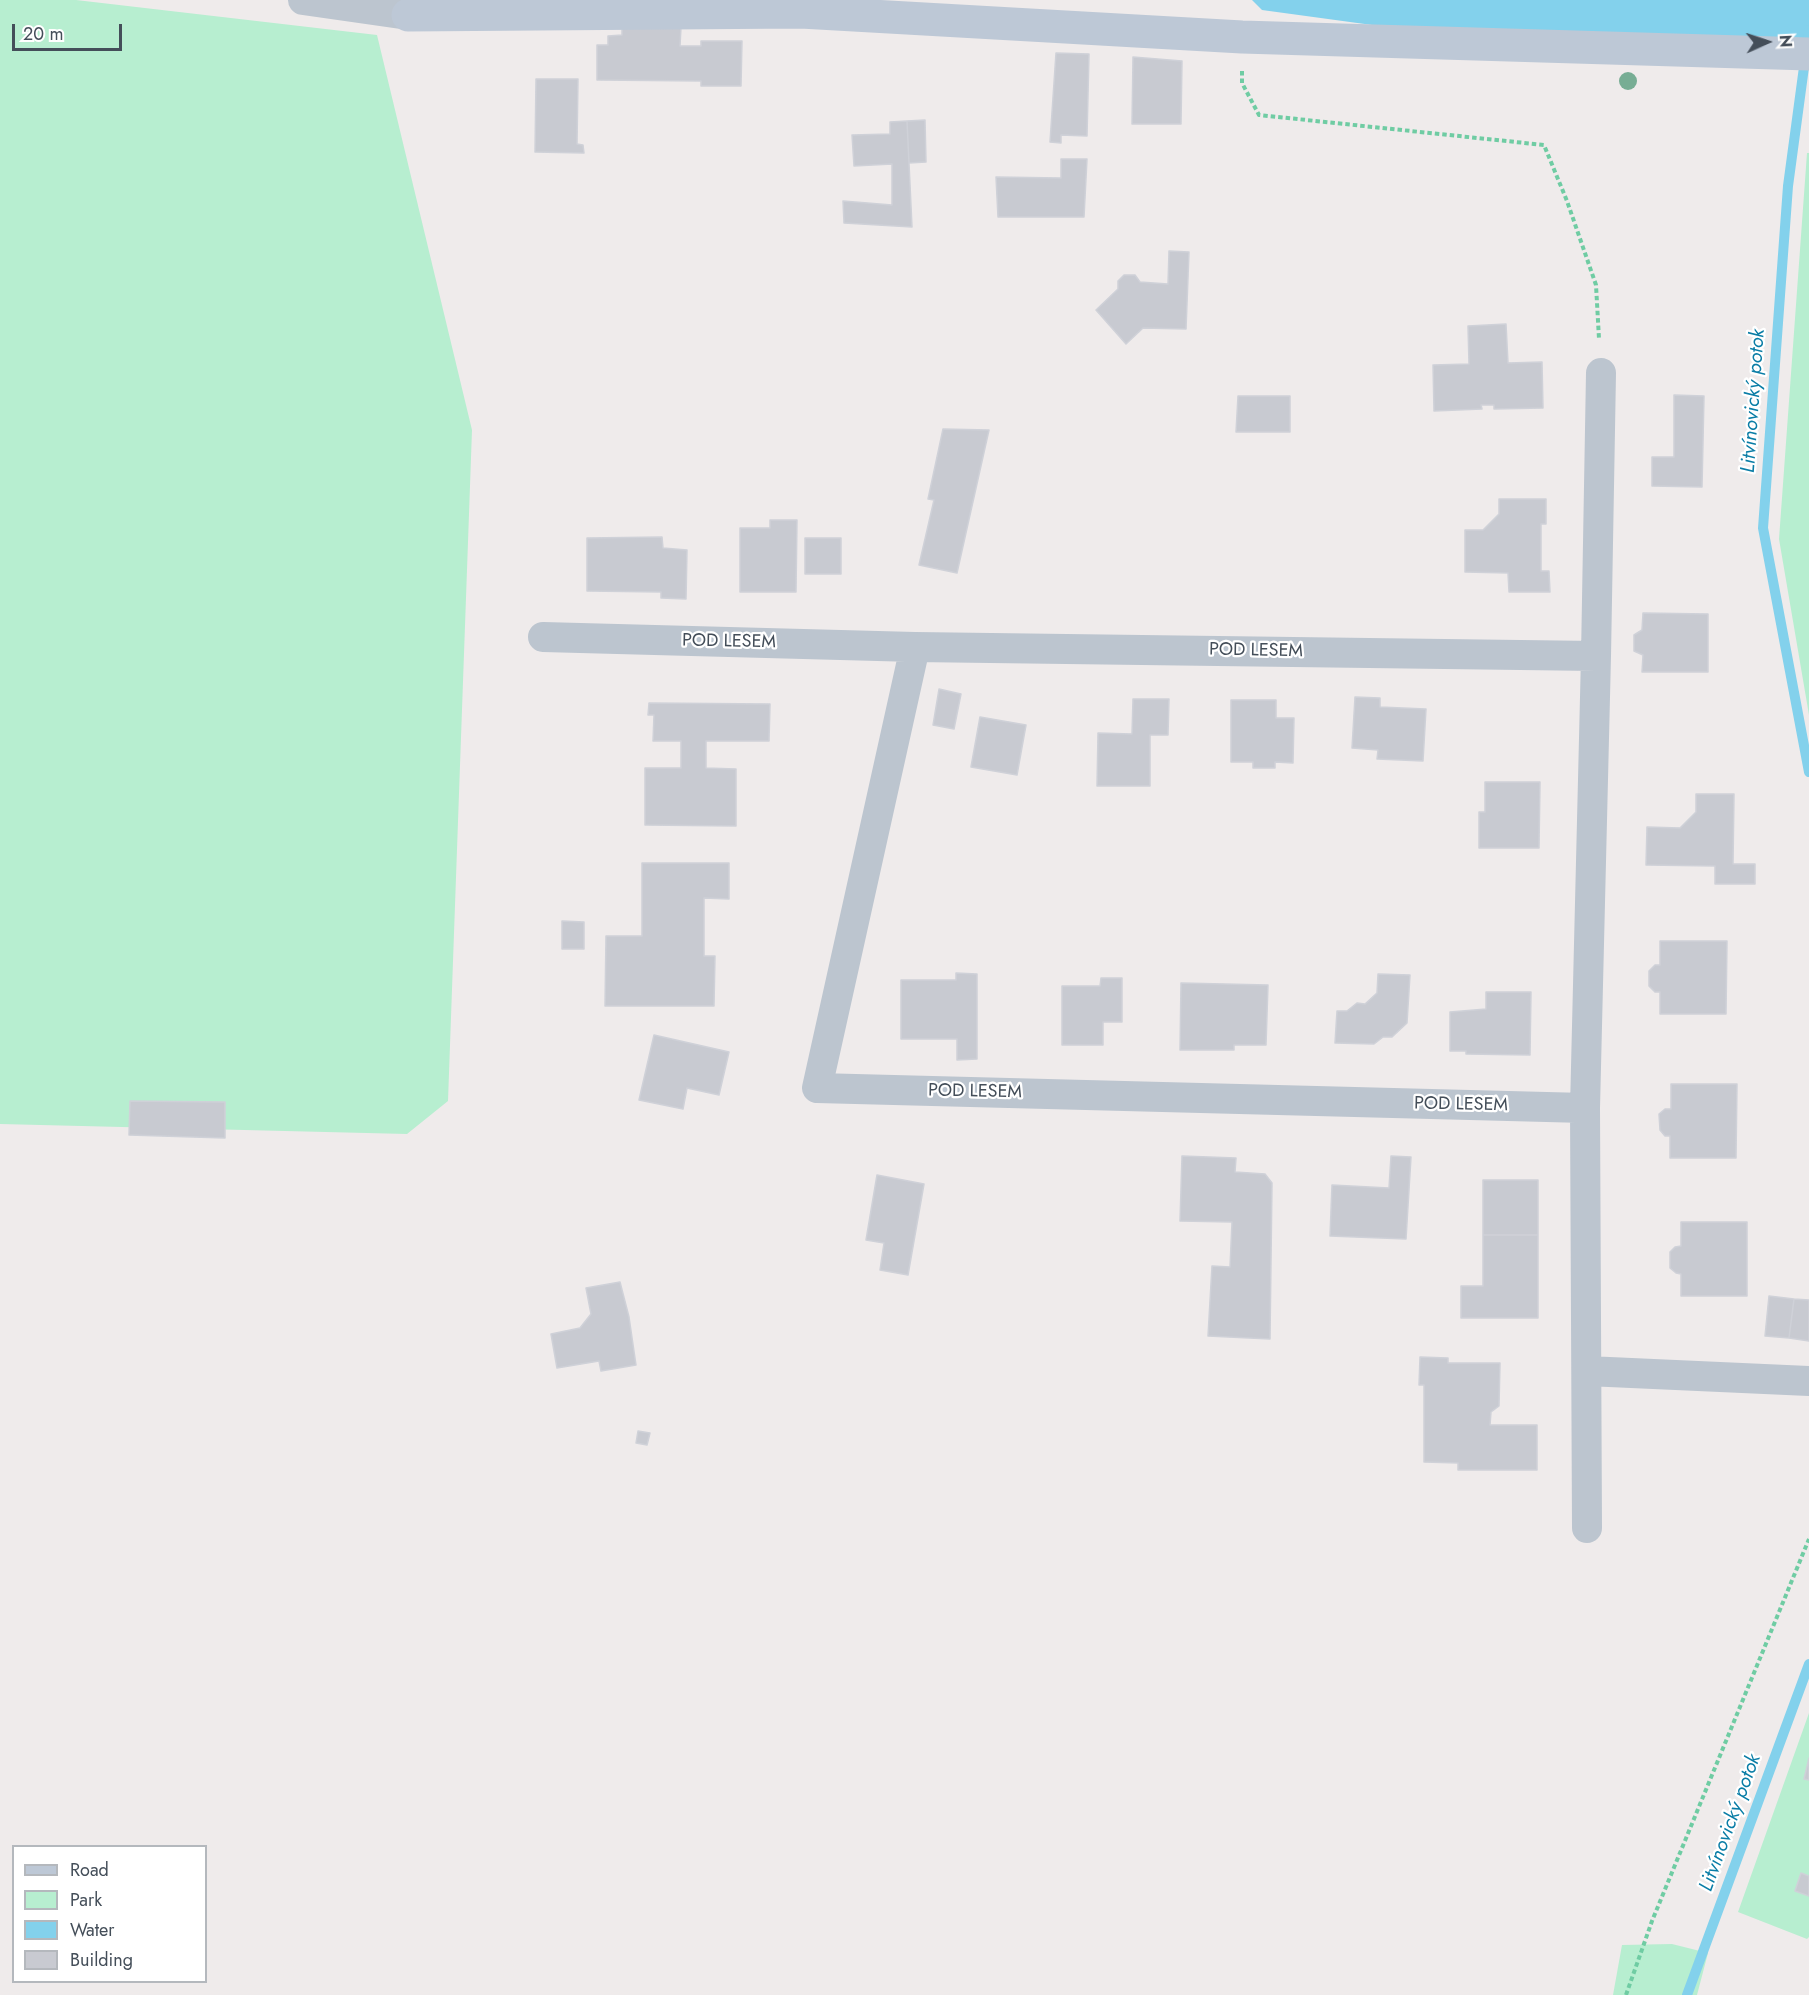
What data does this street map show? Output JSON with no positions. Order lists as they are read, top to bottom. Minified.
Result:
{"streets":{"street":["POD LESEM"]},"water":["Litvínovický potok"],"legend":["Road","Park","Water","Building"],"scale_bar":"20 m","north":"right"}
